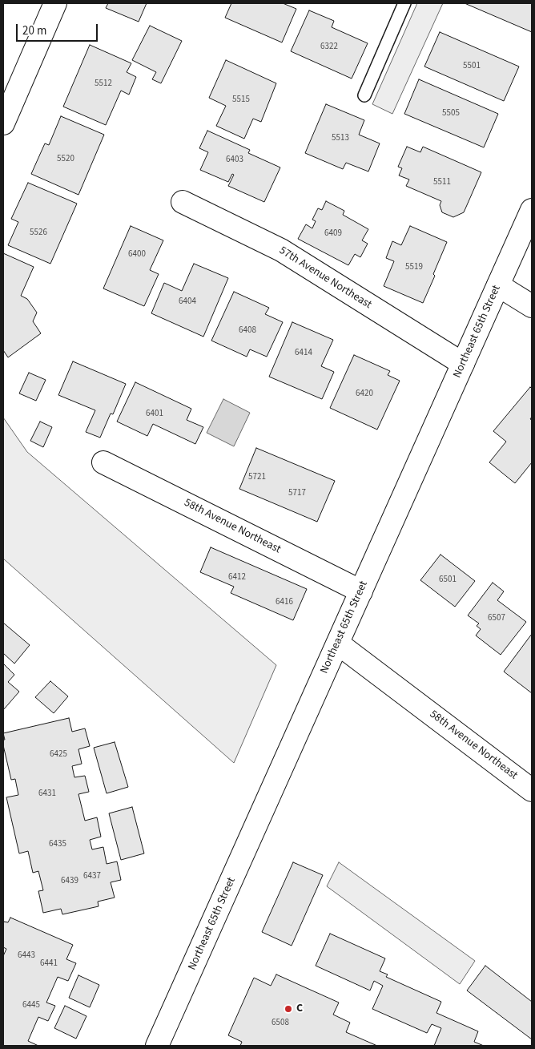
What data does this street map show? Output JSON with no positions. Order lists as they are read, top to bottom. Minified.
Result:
{"streets":{"street":["57th Avenue Northeast","Northeast 65th Street","58th Avenue Northeast"]},"crossings":[["57th Avenue Northeast","Northeast 65th Street"],["Northeast 65th Street","58th Avenue Northeast"]],"places":["C"],"house_numbers":["6322","5501","5512","5515","5505","5513","5520","6403","5511","5526","6409","6400","5519","6404","6408","6414","6420","6401","5721","5717","6412","6501","6416","6507","6425","6431","6435","6437","6439","6443","6441","6445","6508"],"scale_bar":"20 m"}
